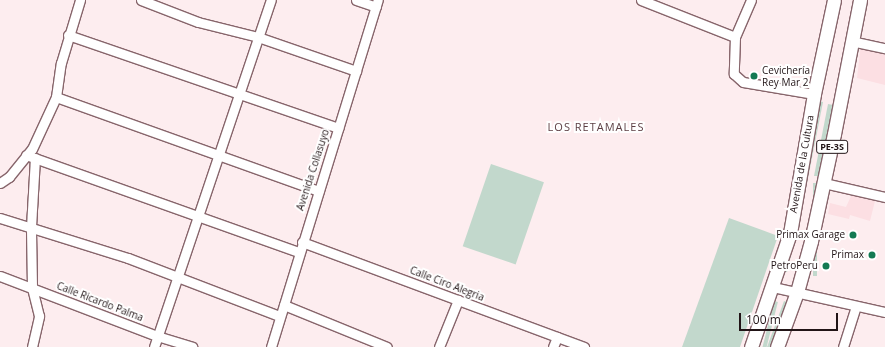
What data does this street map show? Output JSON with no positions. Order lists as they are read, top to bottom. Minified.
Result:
{"streets":{"highway":["PE-3S","Avenida de la Cultura"],"street":["Avenida Collasuyo","Calle Ciro Alegria","Calle Ricardo Palma"]},"crossings":[["Avenida Collasuyo","Calle Ciro Alegria"]],"districts":["LOS RETAMALES"],"places":["Cevichería Rey Mar 2","Primax Garage","Primax","PetroPeru"],"scale_bar":"100 m"}
